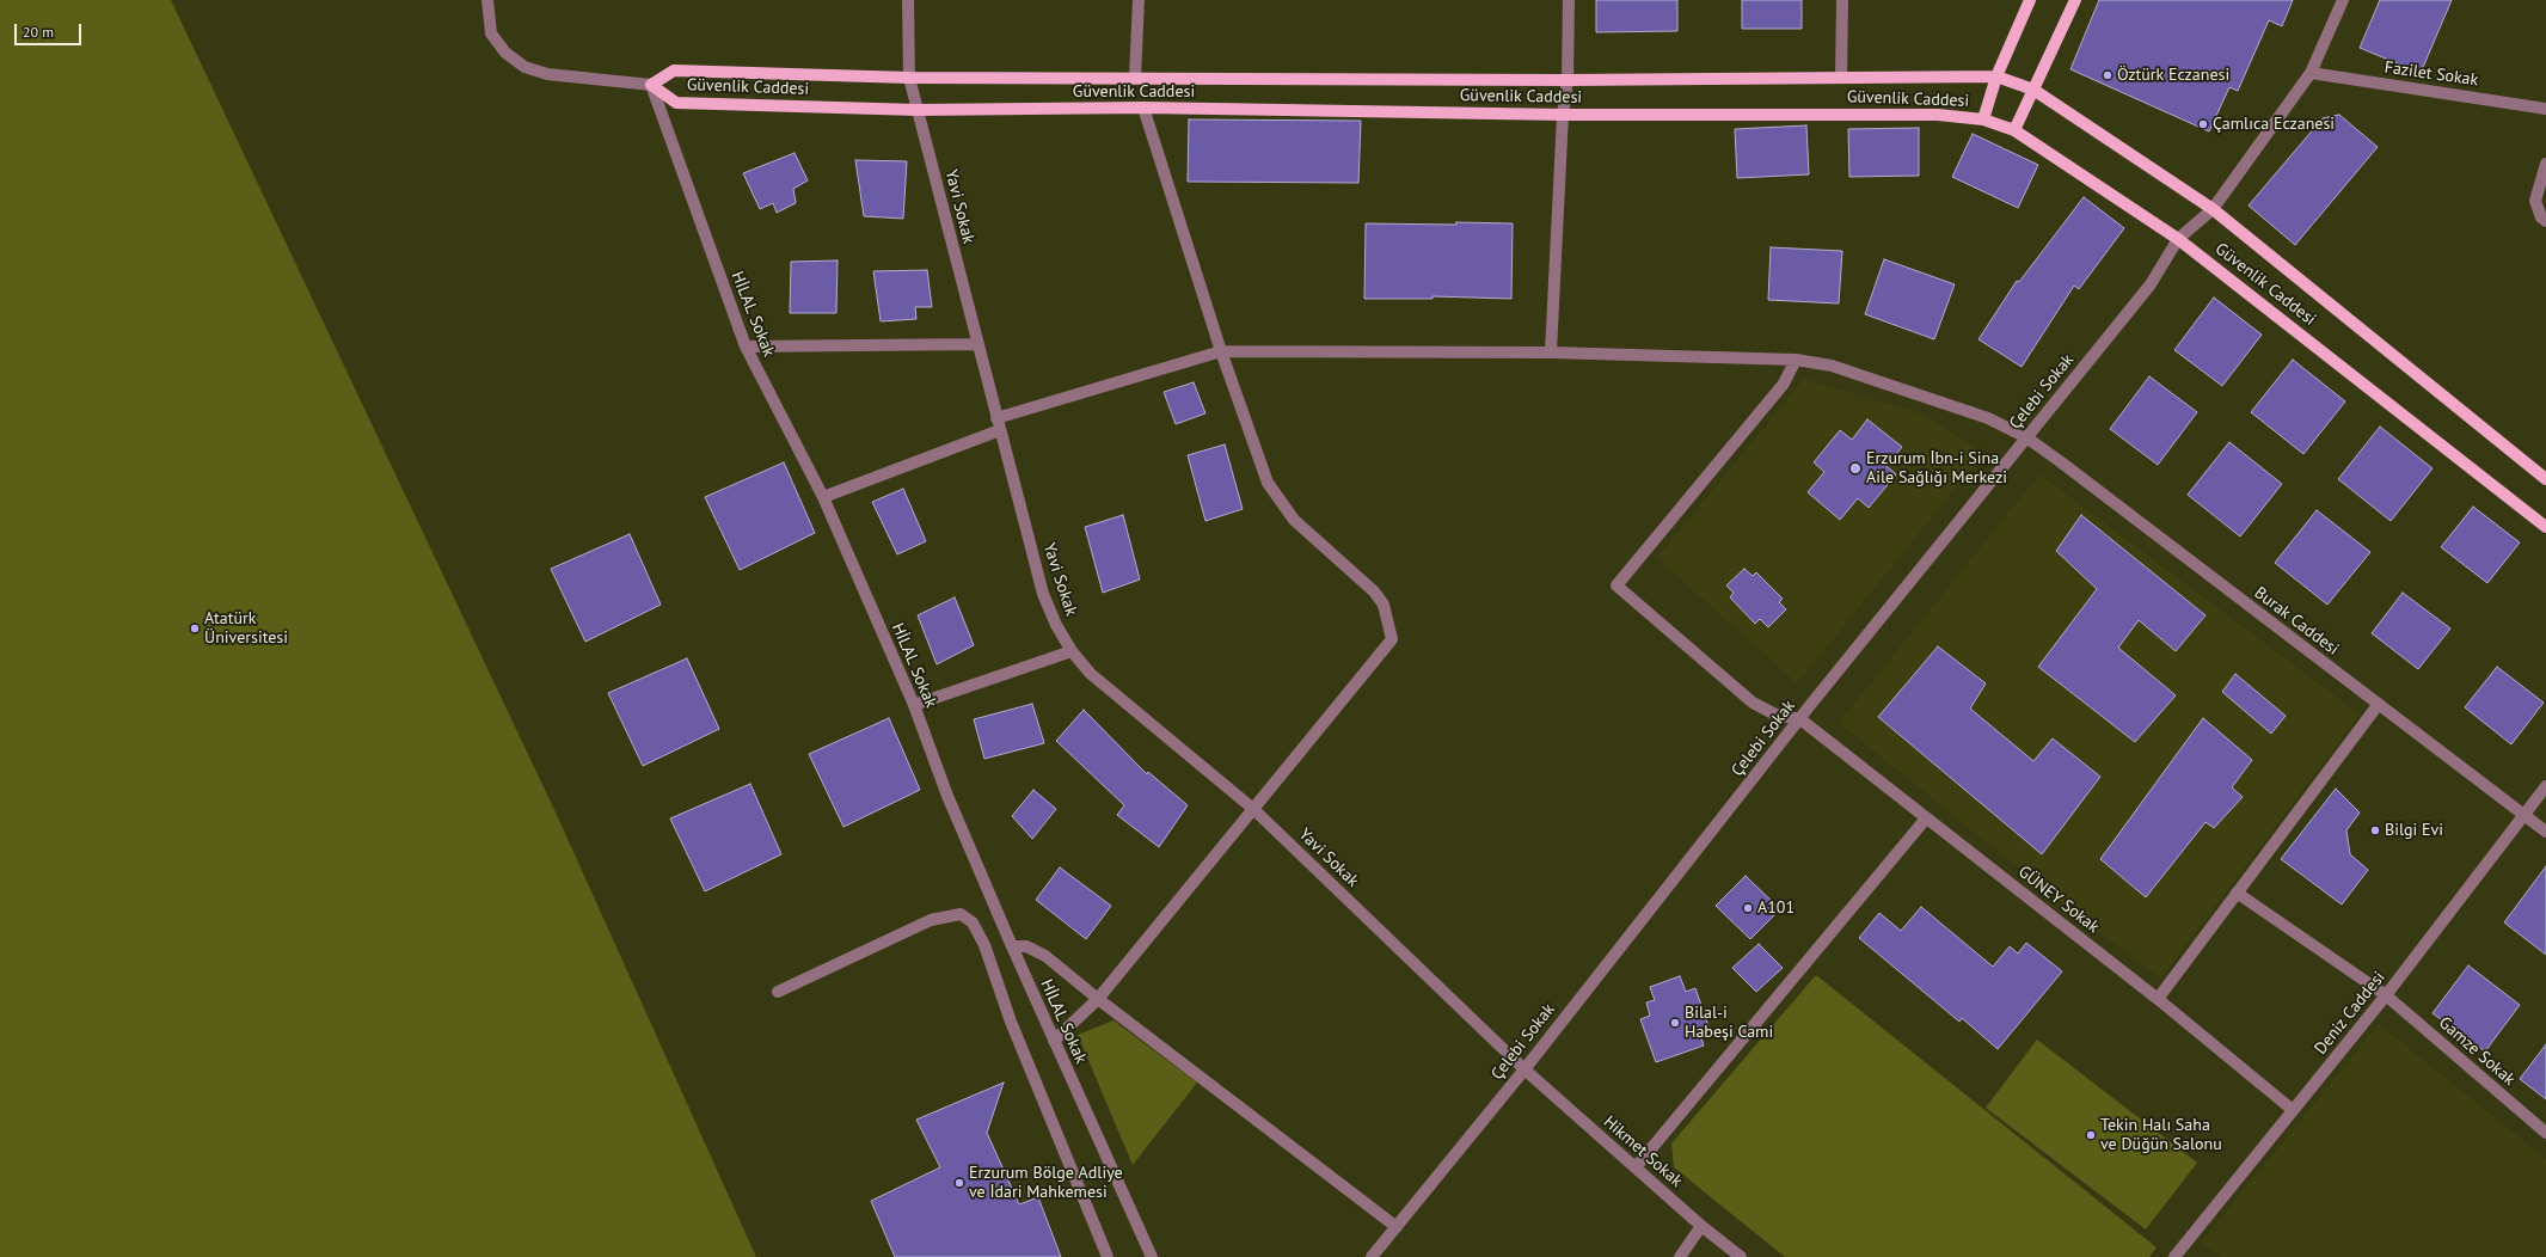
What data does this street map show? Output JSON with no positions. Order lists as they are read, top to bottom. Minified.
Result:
{"streets":{"main road":["Güvenlik Caddesi"],"street":["Fazilet Sokak","Yavi Sokak","HİLAL Sokak","Çelebi Sokak","Burak Caddesi","GÜNEY Sokak","Deniz Caddesi","Gamze Sokak","Hikmet Sokak"]},"crossings":[["Fazilet Sokak","Çelebi Sokak"],["Güvenlik Caddesi","Yavi Sokak"],["Güvenlik Caddesi","HİLAL Sokak"],["Güvenlik Caddesi","Çelebi Sokak"],["Yavi Sokak","Çelebi Sokak"],["Yavi Sokak","Burak Caddesi"],["Yavi Sokak","Hikmet Sokak"],["HİLAL Sokak","Burak Caddesi"],["Çelebi Sokak","Burak Caddesi"],["Çelebi Sokak","GÜNEY Sokak"],["Çelebi Sokak","Hikmet Sokak"],["Burak Caddesi","Deniz Caddesi"],["GÜNEY Sokak","Deniz Caddesi"],["Deniz Caddesi","Gamze Sokak"]],"places":["Öztürk Eczanesi","Çamlıca Eczanesi","Erzurum İbn-i Sina Aile Sağlığı Merkezi","Atatürk Üniversitesi","Bilgi Evi","A101","Bilal-i Habeşi Cami","Tekin Halı Saha ve Düğün Salonu","Erzurum Bölge Adliye ve İdari Mahkemesi"],"scale_bar":"20 m"}
